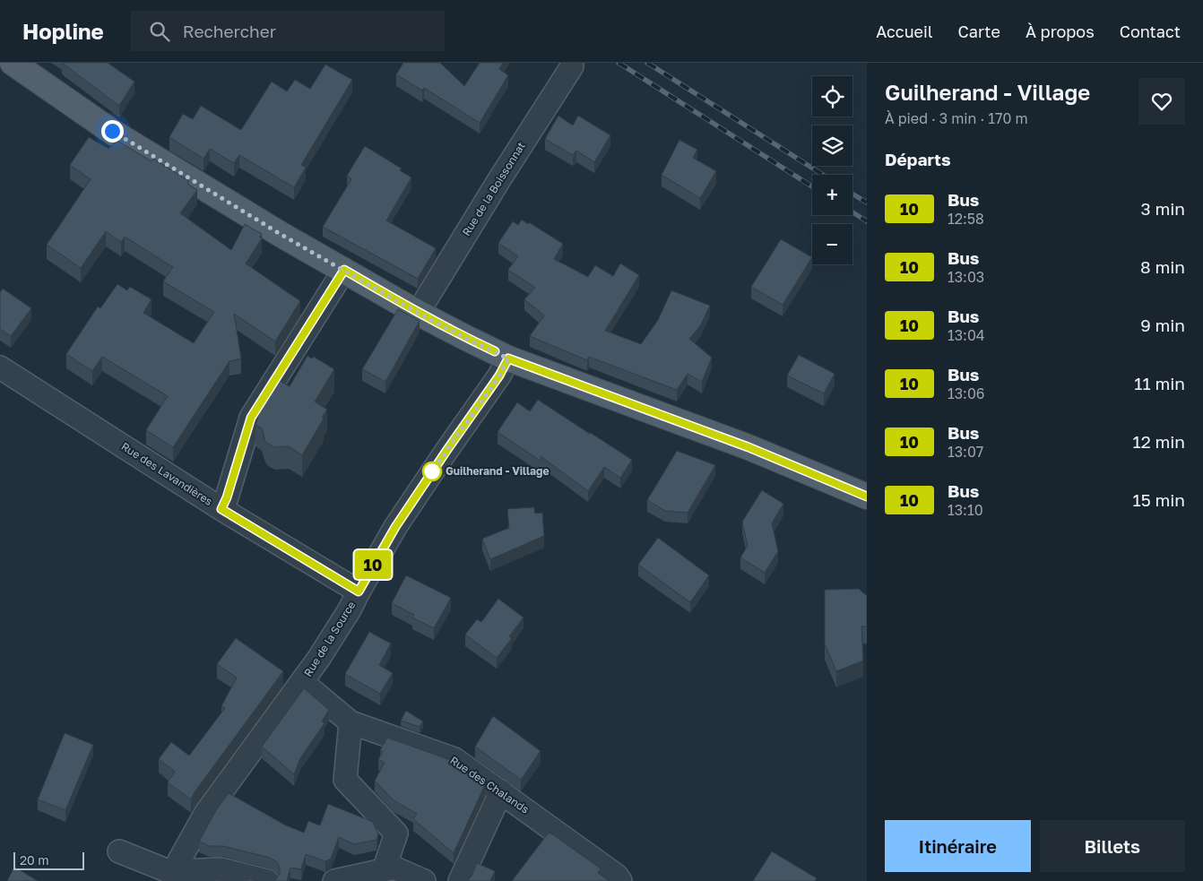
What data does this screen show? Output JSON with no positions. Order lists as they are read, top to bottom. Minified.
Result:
{"streets":{"street":["Rue de la Boissonnat","Rue des Lavandières","Rue de la Source","Rue des Chalands"]},"crossings":[["Rue des Lavandières","Rue de la Source"],["Rue de la Source","Rue des Chalands"]],"places":["Guilherand - Village"],"lines":["bus line 10"],"scale_bar":"20 m","page":{"header":"Hopline","search":"Rechercher","nav":["Accueil","Carte","À propos","Contact"],"on_map":"10","heading":[["Guilherand - Village","À pied · 3 min · 170 m"],"Départs"],"map_buttons":["+","−"],"list":[{"mark":"10","name":"Bus","note":"12:58","value":"3 min"},{"mark":"10","name":"Bus","note":"13:03","value":"8 min"},{"mark":"10","name":"Bus","note":"13:04","value":"9 min"},{"mark":"10","name":"Bus","note":"13:06","value":"11 min"},{"mark":"10","name":"Bus","note":"13:07","value":"12 min"},{"mark":"10","name":"Bus","note":"13:10","value":"15 min"}],"buttons":["Itinéraire","Billets"],"scale":"20 m"}}
